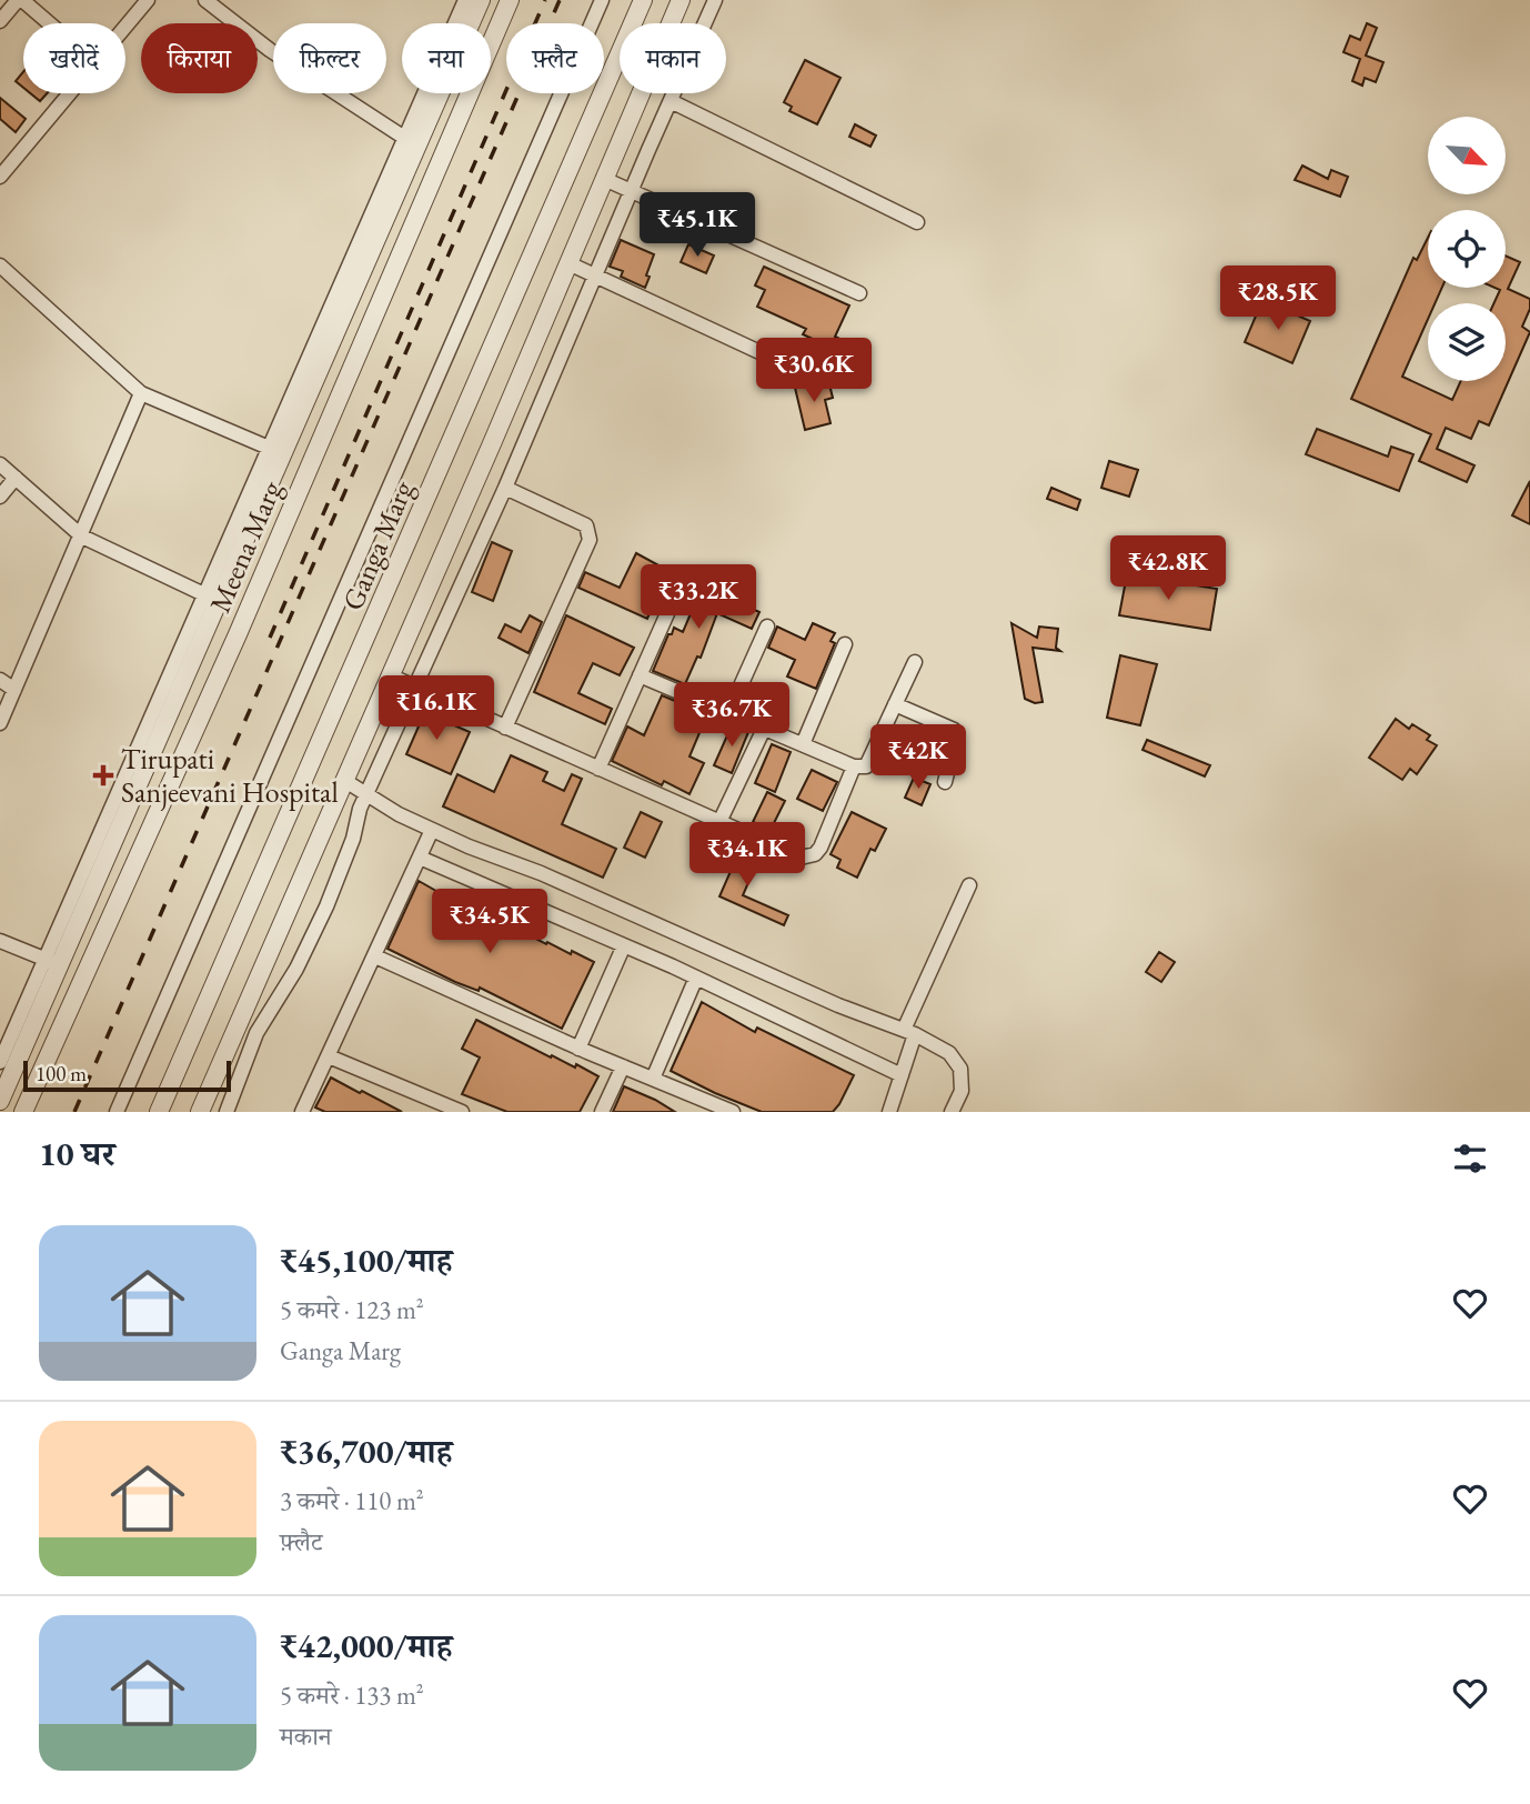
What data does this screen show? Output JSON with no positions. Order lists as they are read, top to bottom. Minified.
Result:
{"streets":{"street":["Ganga Marg","Meena Marg"]},"places":{"health":["Tirupati Sanjeevani Hospital"]},"scale_bar":"100 m","north":"bottom right","page":{"chip":["खरीदें","किराया","फ़िल्टर","नया","फ़्लैट","मकान"],"price":["₹45.1K","₹28.5K","₹30.6K","₹42.8K","₹33.2K","₹16.1K","₹36.7K","₹42K","₹34.1K","₹34.5K"],"scale":"100 m","heading":"10 घर","list":[{"name":"₹45,100/माह","note":"5 कमरे · 123 m² · Ganga Marg"},{"name":"₹36,700/माह","note":"3 कमरे · 110 m² · फ़्लैट"},{"name":"₹42,000/माह","note":"5 कमरे · 133 m² · मकान"}]}}
